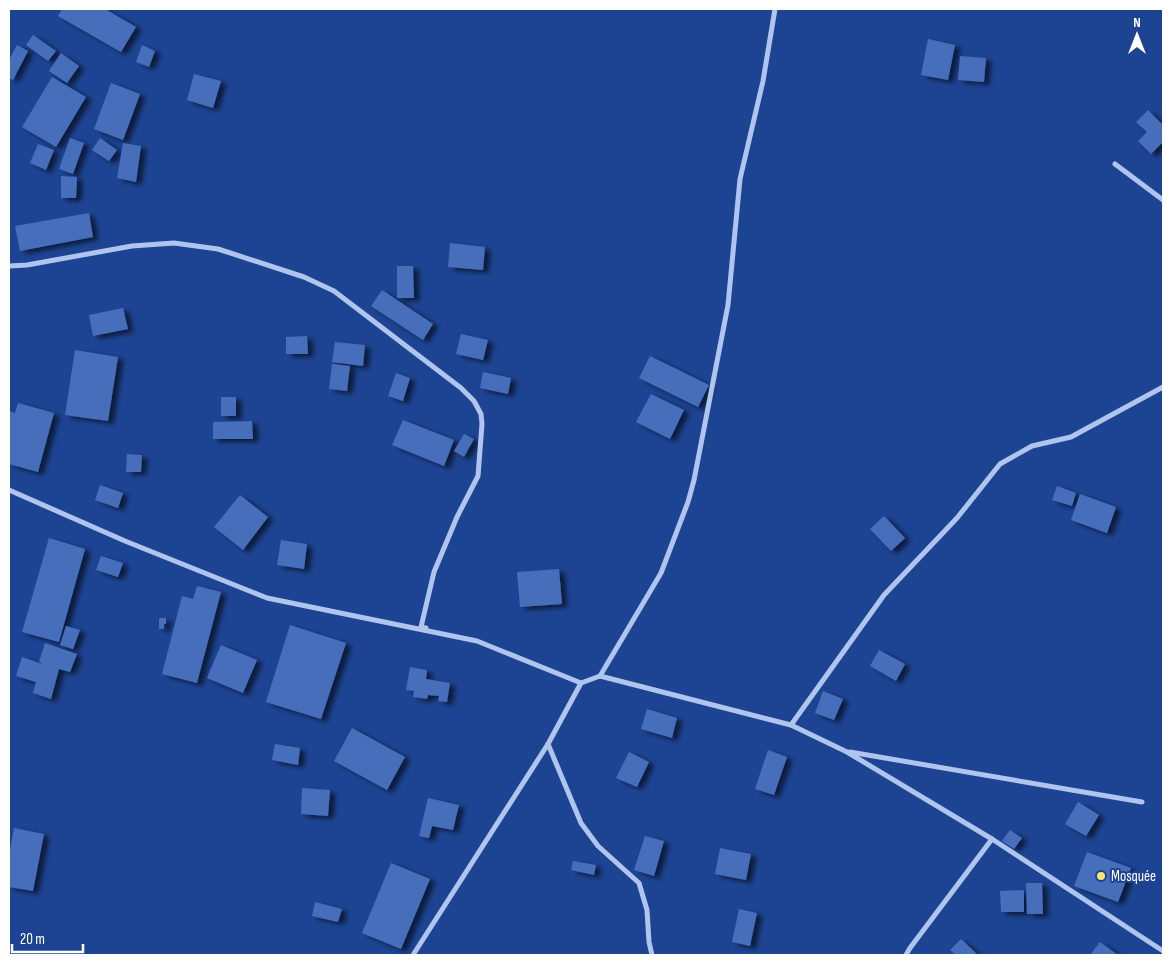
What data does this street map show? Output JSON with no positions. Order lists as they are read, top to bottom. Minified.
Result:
{"places":["Mosquée"],"scale_bar":"20 m","north":"top"}
